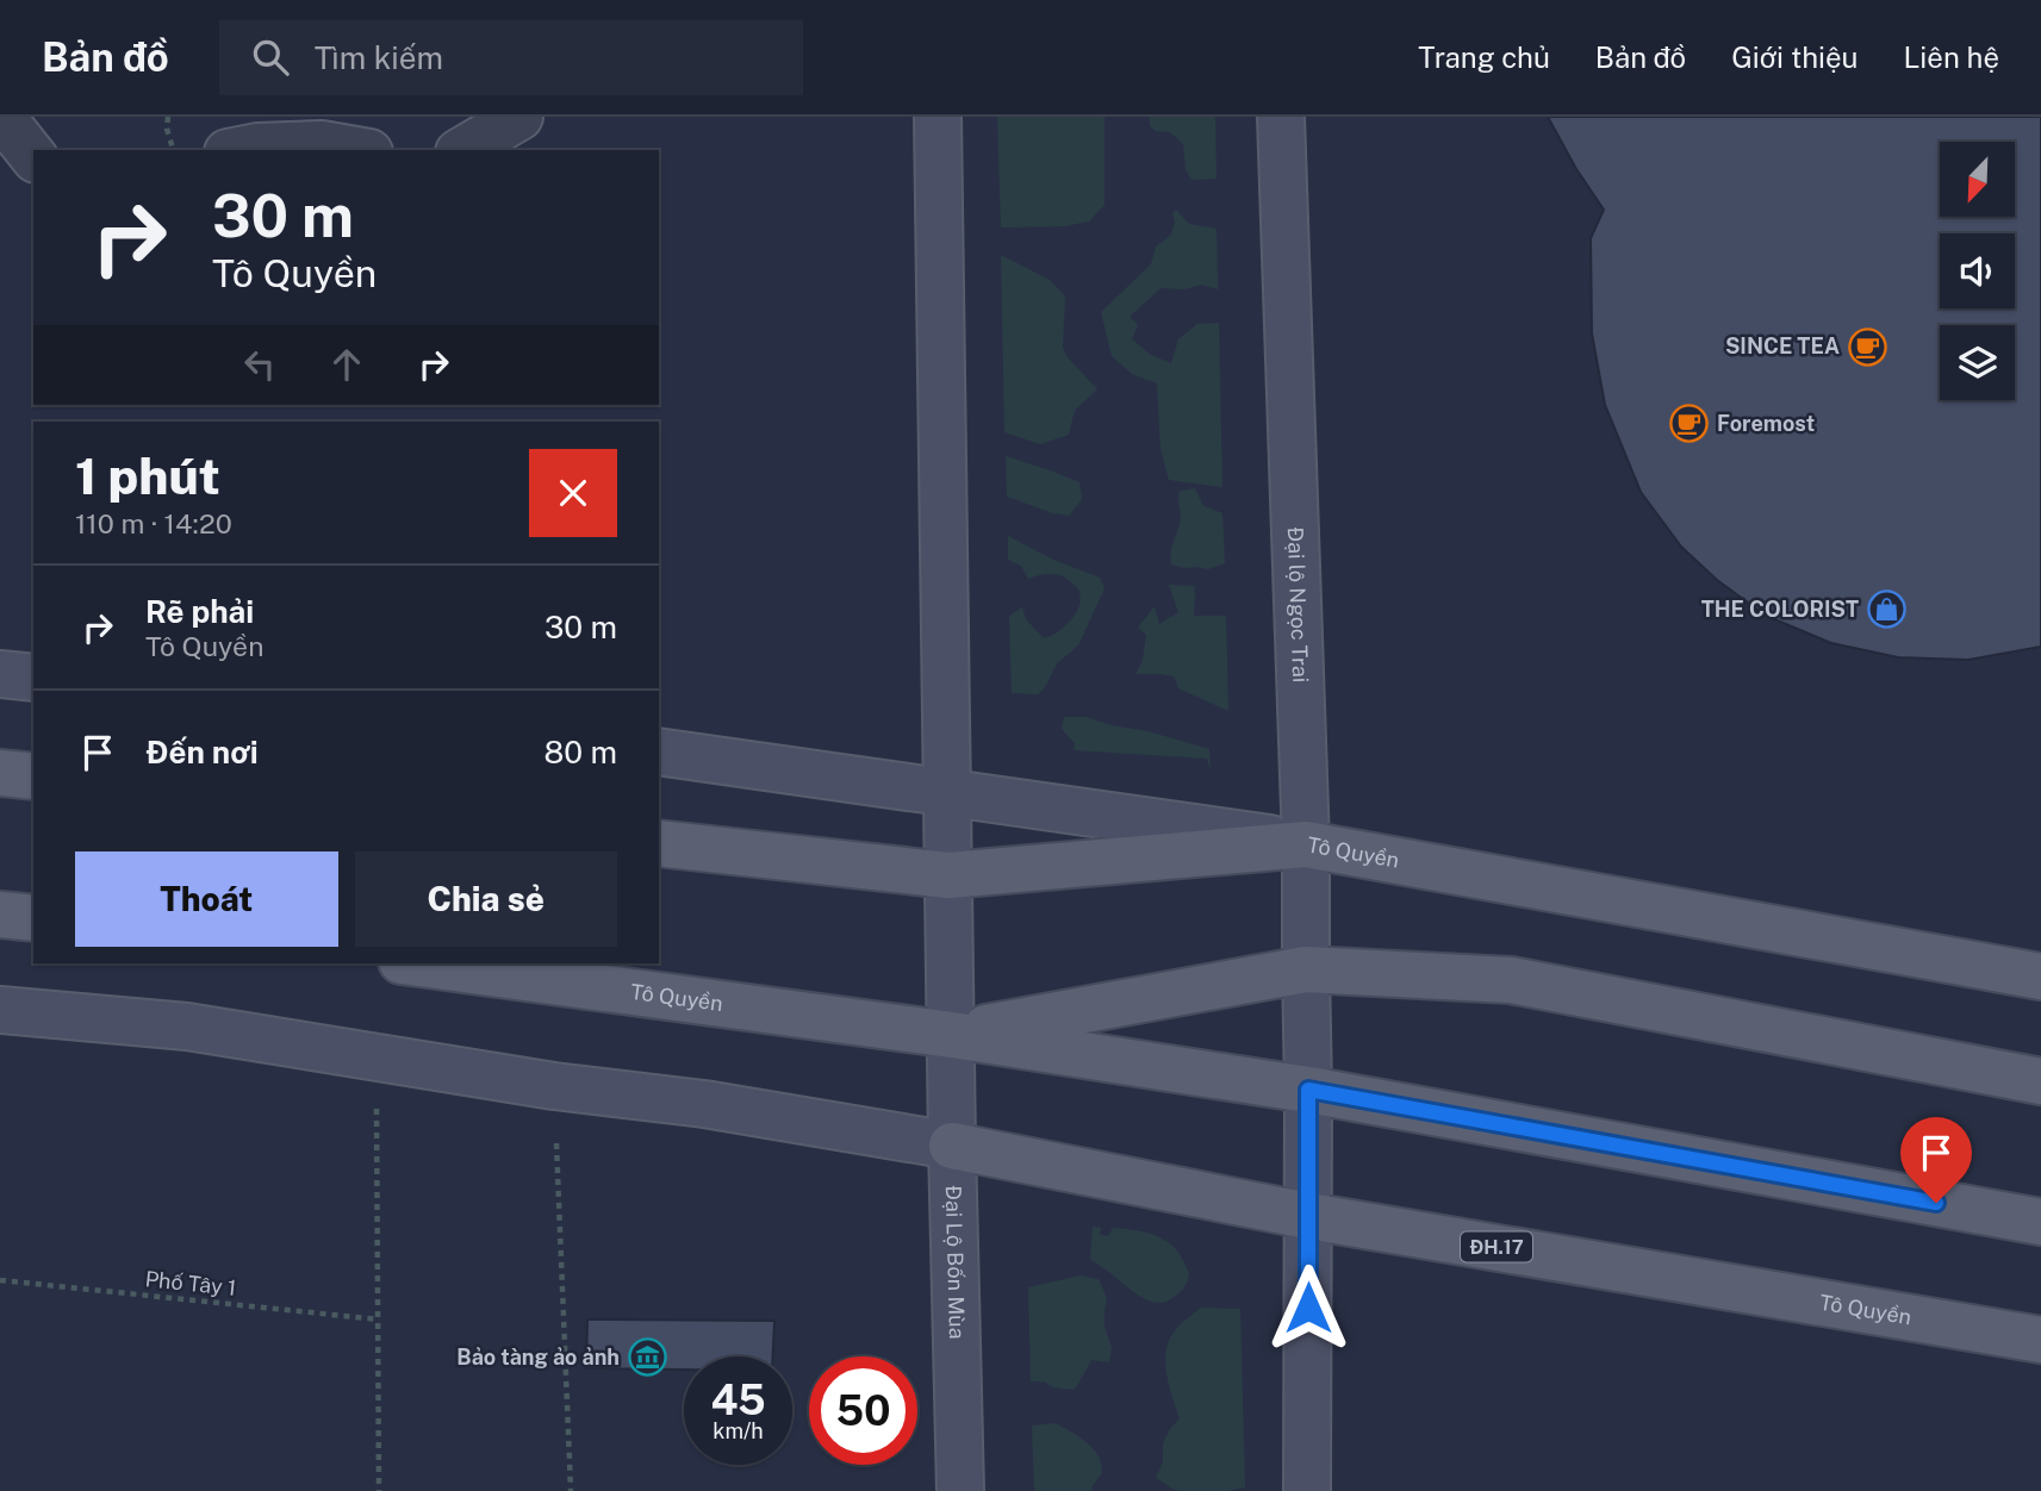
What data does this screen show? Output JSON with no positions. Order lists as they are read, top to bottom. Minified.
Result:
{"streets":{"main road":["Đại lộ Ngọc Trai","Tô Quyền","ĐH.17","Đại Lộ Bốn Mùa"],"path":["Phố Tây 1"]},"crossings":[["Đại lộ Ngọc Trai","Tô Quyền"],["Tô Quyền","Đại Lộ Bốn Mùa"]],"places":{"cafe":["SINCE TEA","Foremost"],"shop":["THE COLORIST"],"museum":["Bảo tàng ảo ảnh"]},"north":"bottom left","page":{"header":"Bản đồ","search":"Tìm kiếm","nav":["Trang chủ","Bản đồ","Giới thiệu","Liên hệ"],"turn":["30 m","Tô Quyền"],"heading":["1 phút","110 m · 14:20"],"list":[{"name":"Rẽ phải","note":"Tô Quyền","value":"30 m"},{"name":"Đến nơi","value":"80 m"}],"buttons":["Thoát","Chia sẻ"],"speed":"45 km/h","limit":"50"}}
